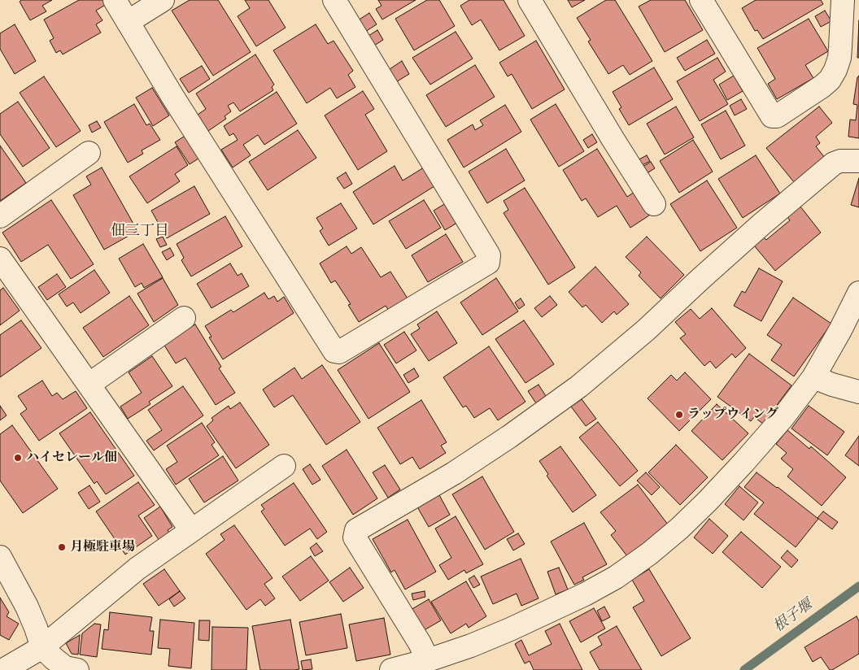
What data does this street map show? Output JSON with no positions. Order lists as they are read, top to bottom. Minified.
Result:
{"districts":["佃三丁目"],"water":["根子堰"],"places":["ラップウイング","ハイセレール佃","月極駐車場"]}
